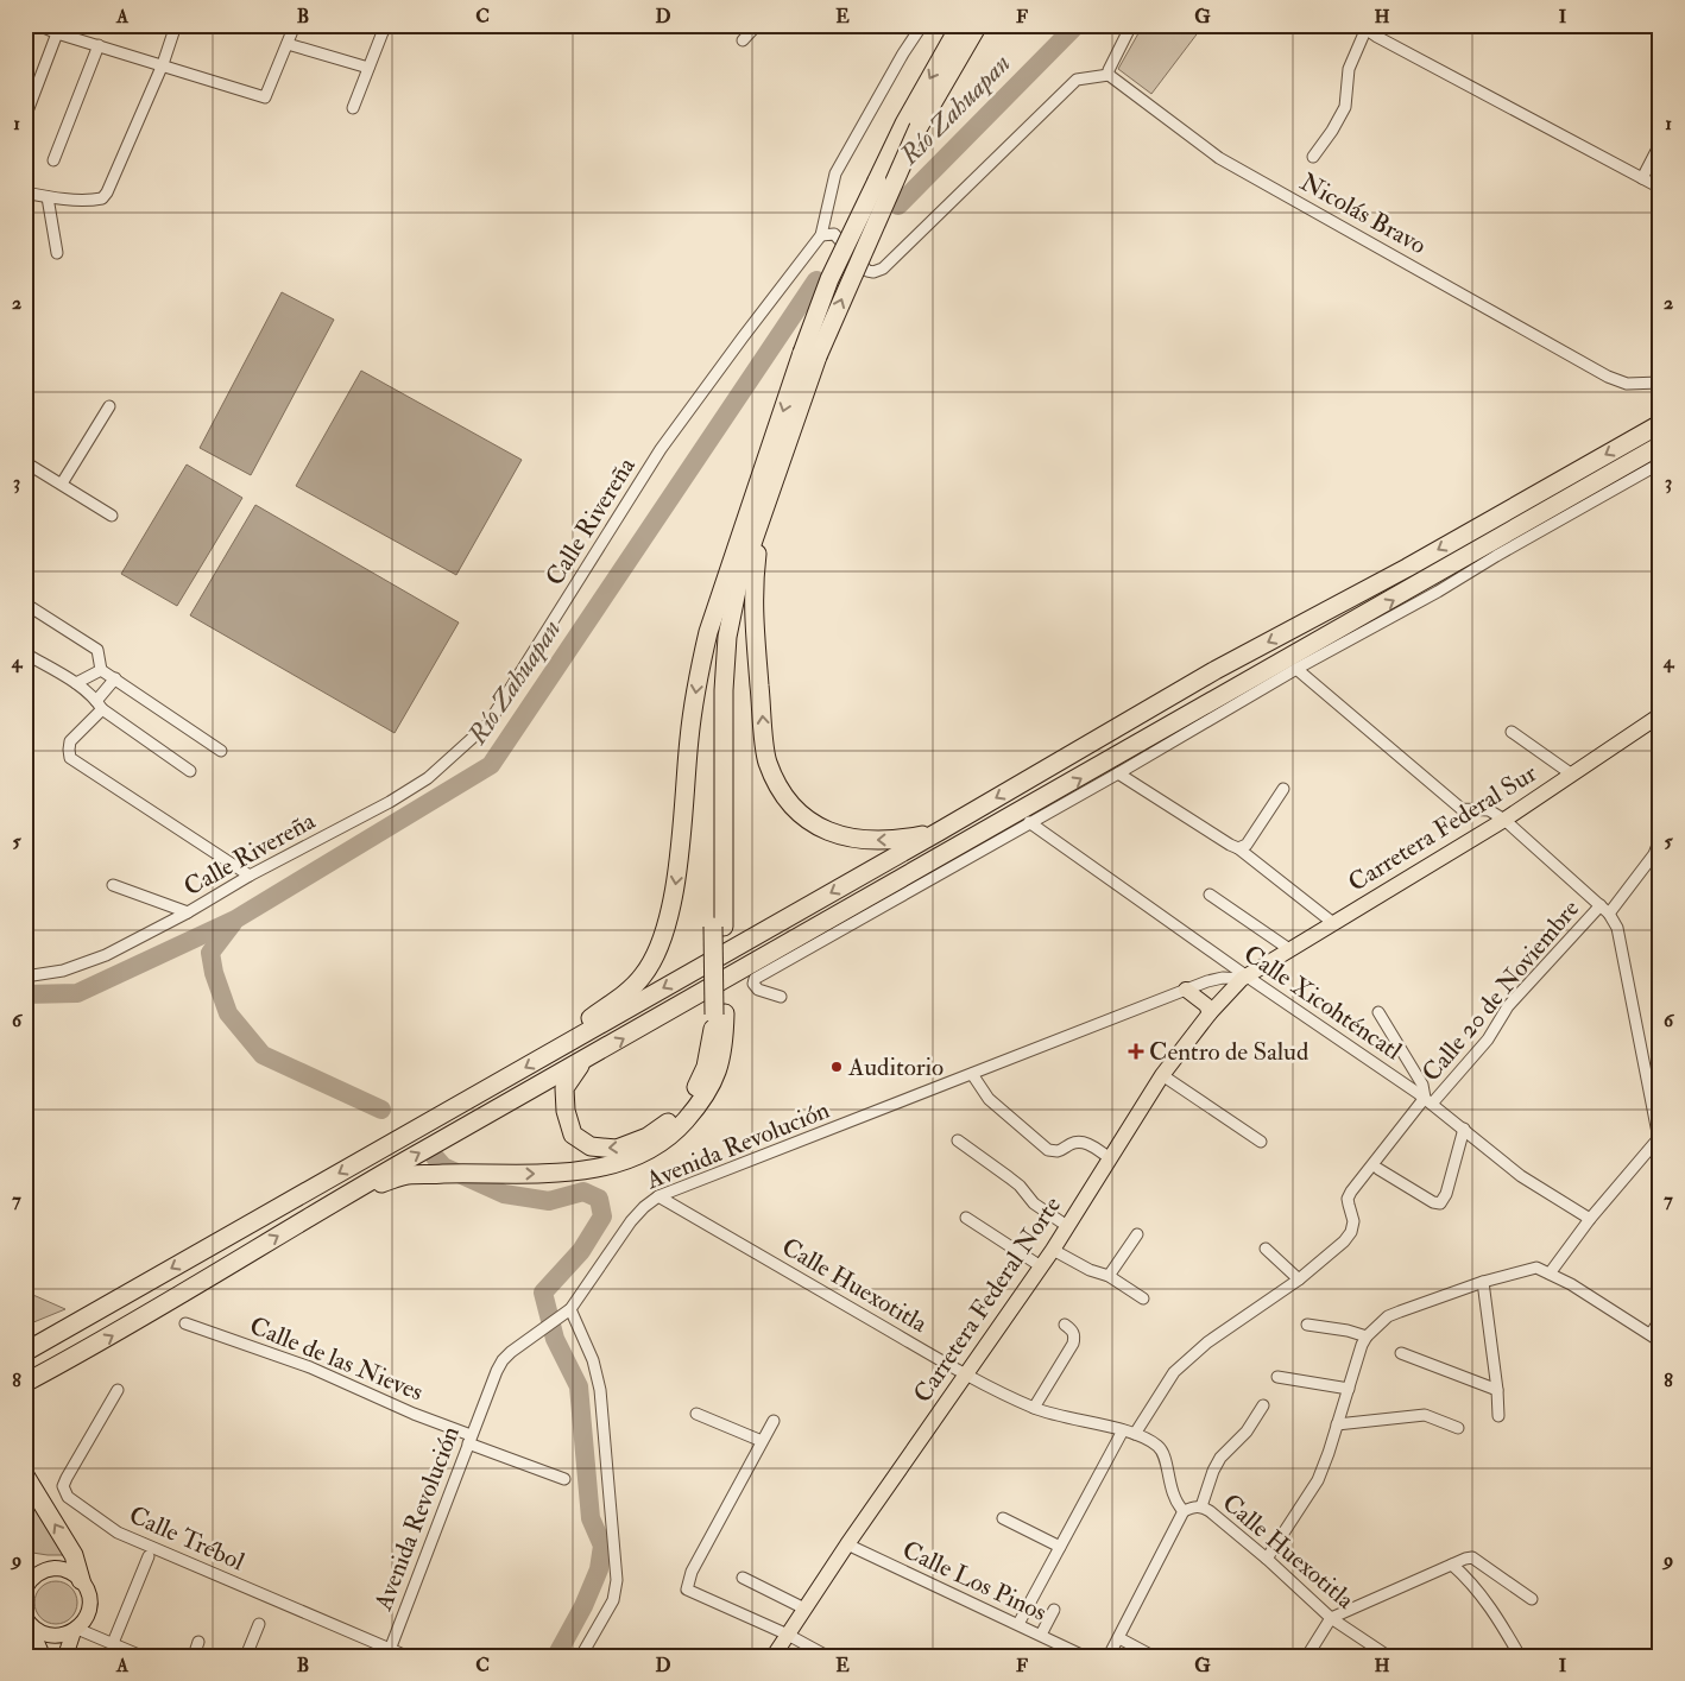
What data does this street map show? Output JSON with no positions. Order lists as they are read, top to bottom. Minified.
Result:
{"streets":{"main road":["Carretera Federal Sur","Carretera Federal Norte"],"street":["Nicolás Bravo","Calle Rivereña","Calle 20 de Noviembre","Calle Xicohténcatl","Avenida Revolución","Calle Huexotitla","Calle de las Nieves","Calle Trébol","Calle Los Pinos"]},"crossings":[["Carretera Federal Sur","Calle Xicohténcatl"],["Carretera Federal Sur","Avenida Revolución"],["Carretera Federal Sur","Carretera Federal Norte"],["Calle 20 de Noviembre","Calle Xicohténcatl"],["Calle 20 de Noviembre","Calle Huexotitla"],["Calle 20 de Noviembre","Calle Los Pinos"],["Calle Xicohténcatl","Avenida Revolución"],["Calle Xicohténcatl","Carretera Federal Norte"],["Avenida Revolución","Calle Huexotitla"],["Avenida Revolución","Carretera Federal Norte"],["Avenida Revolución","Calle de las Nieves"],["Avenida Revolución","Calle Trébol"],["Calle Huexotitla","Carretera Federal Norte"],["Carretera Federal Norte","Calle Los Pinos"]],"water":["Río Zahuapan"],"places":{"health":["Centro de Salud"],"other":["Auditorio"]},"grid":{"columns":["A","B","C","D","E","F","G","H","I"],"rows":["1","2","3","4","5","6","7","8","9"]}}
